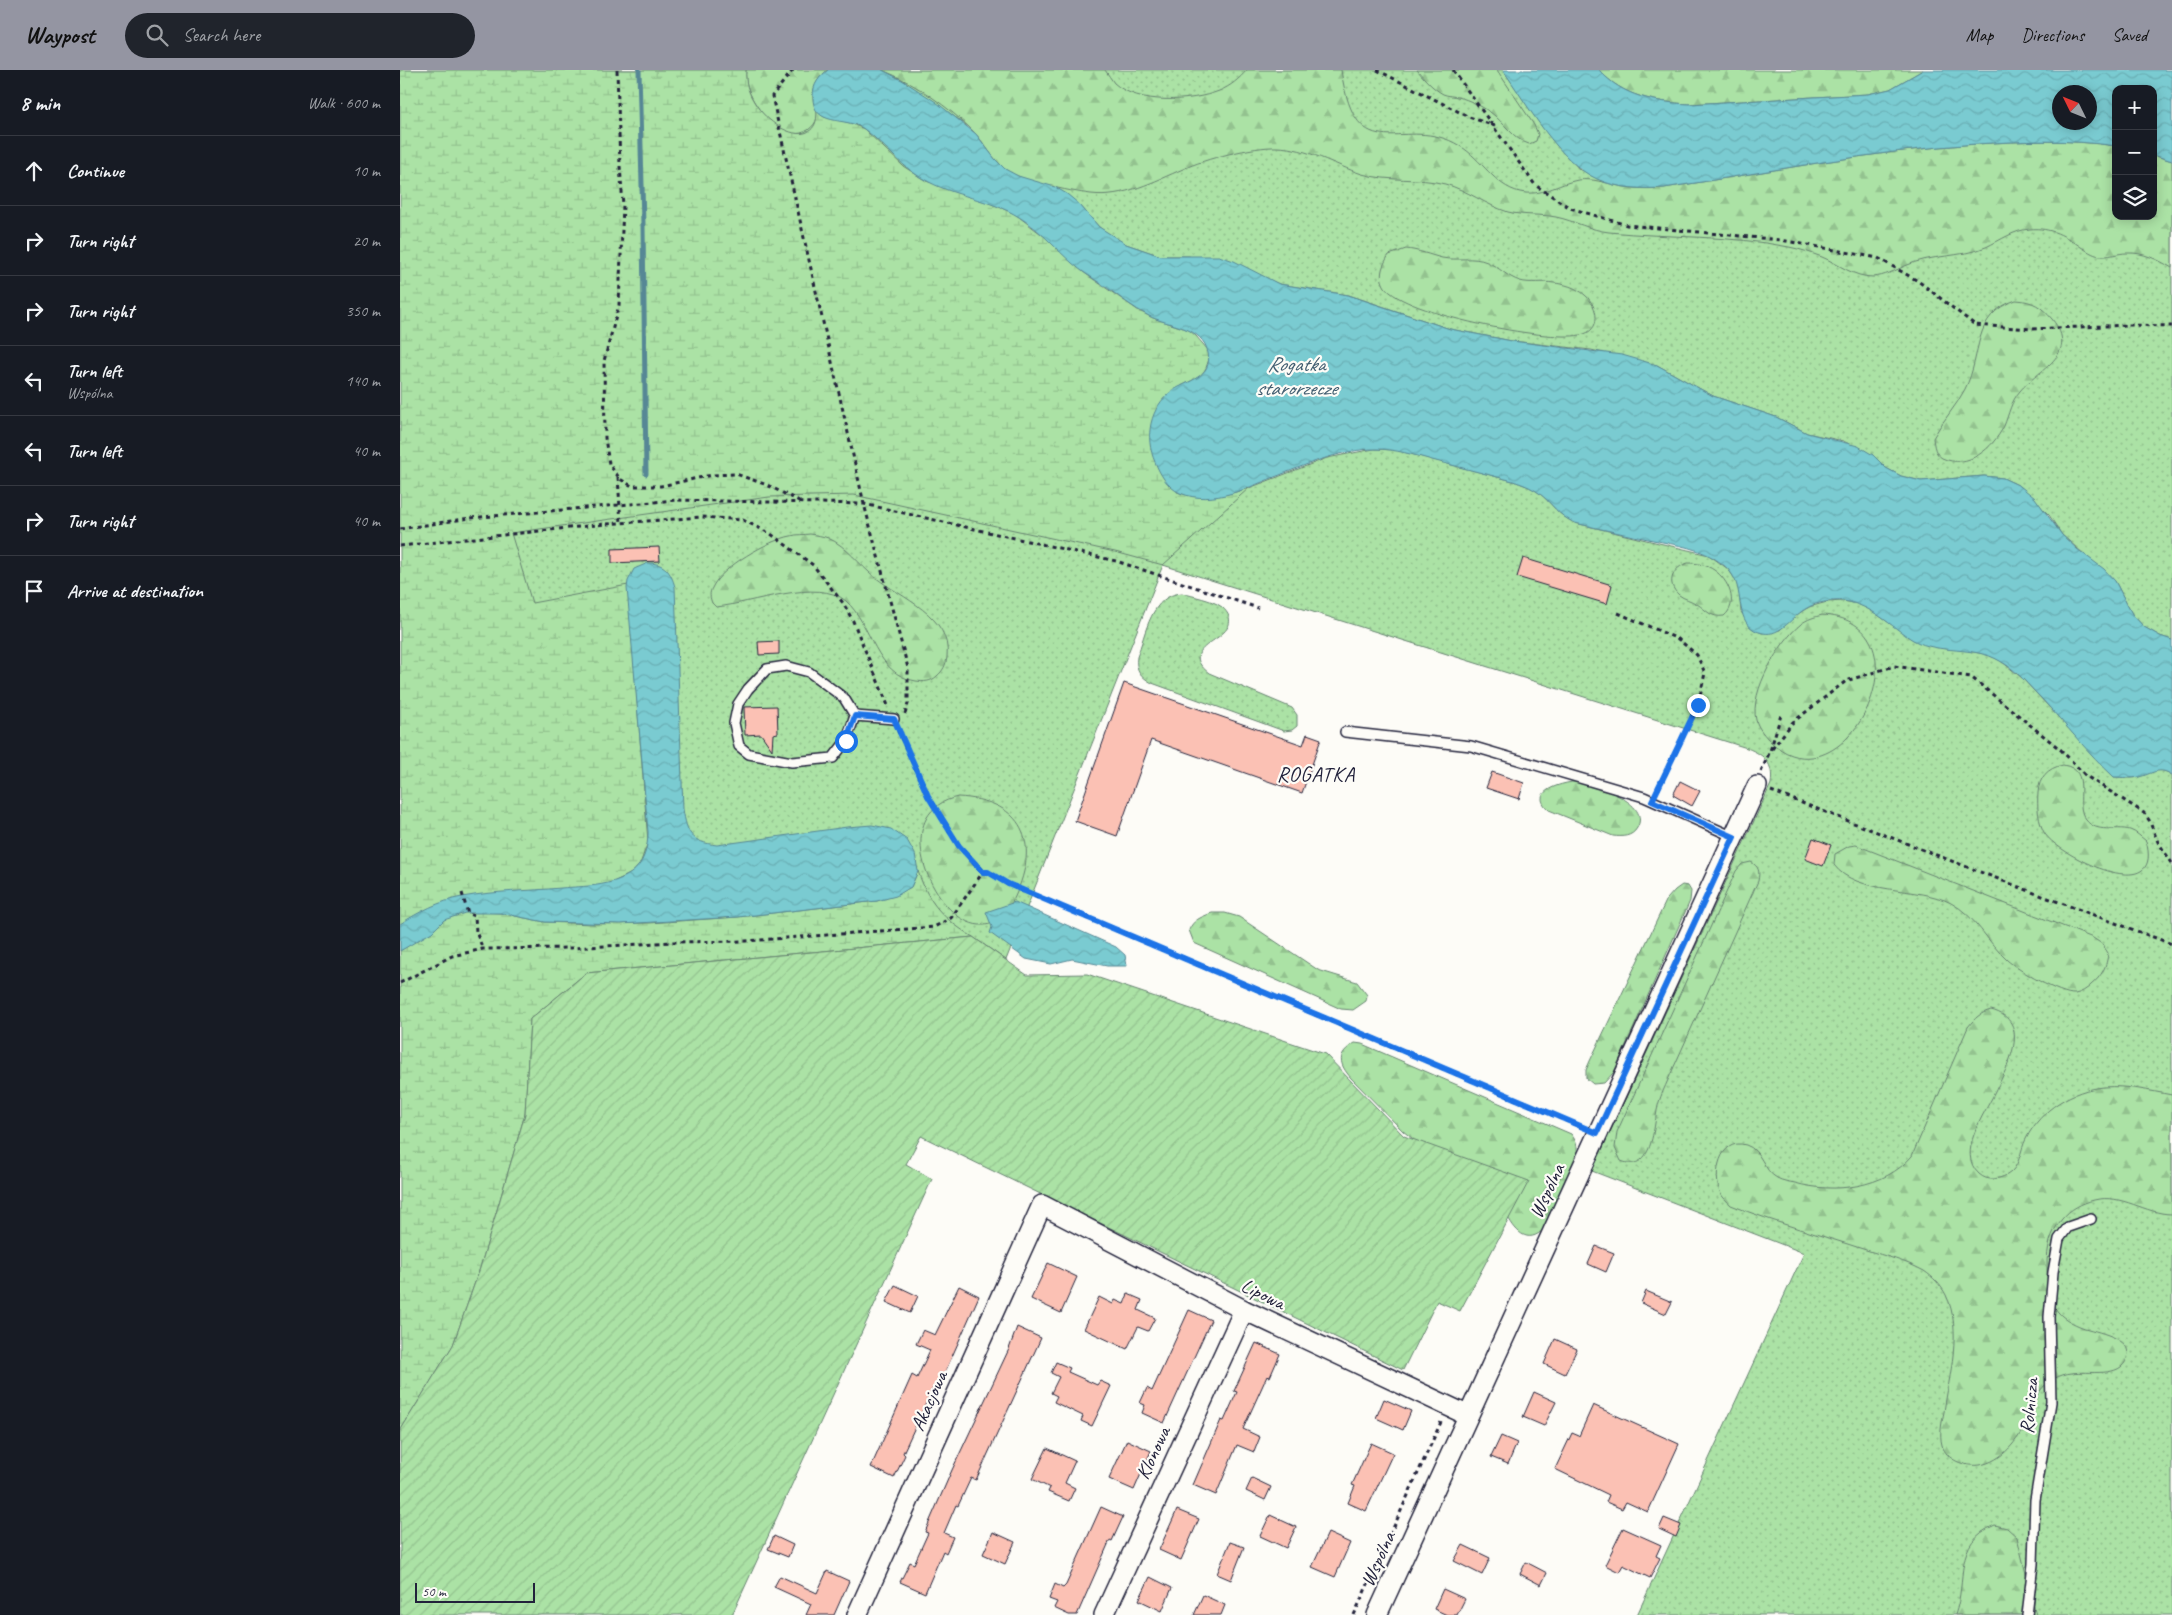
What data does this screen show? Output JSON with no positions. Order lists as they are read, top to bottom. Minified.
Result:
{"streets":{"street":["Wspólna","Lipowa","Akacjowa","Klonowa"],"lane":["Rolnicza"]},"crossings":[["Wspólna","Lipowa"],["Lipowa","Akacjowa"],["Lipowa","Klonowa"]],"districts":["ROGATKA"],"water":["Rogatka starorzecze"],"scale_bar":"50 m","north":"top left","page":{"header":"Waypost","search":"Search here","nav":["Map","Directions","Saved"],"heading":["8 min","Walk · 600 m"],"map_buttons":["+","−"],"list":[["Continue","10 m"],["Turn right","20 m"],["Turn right","350 m"],["Turn left","Wspólna","140 m"],["Turn left","40 m"],["Turn right","40 m"],"Arrive at destination"],"scale":"50 m"}}
